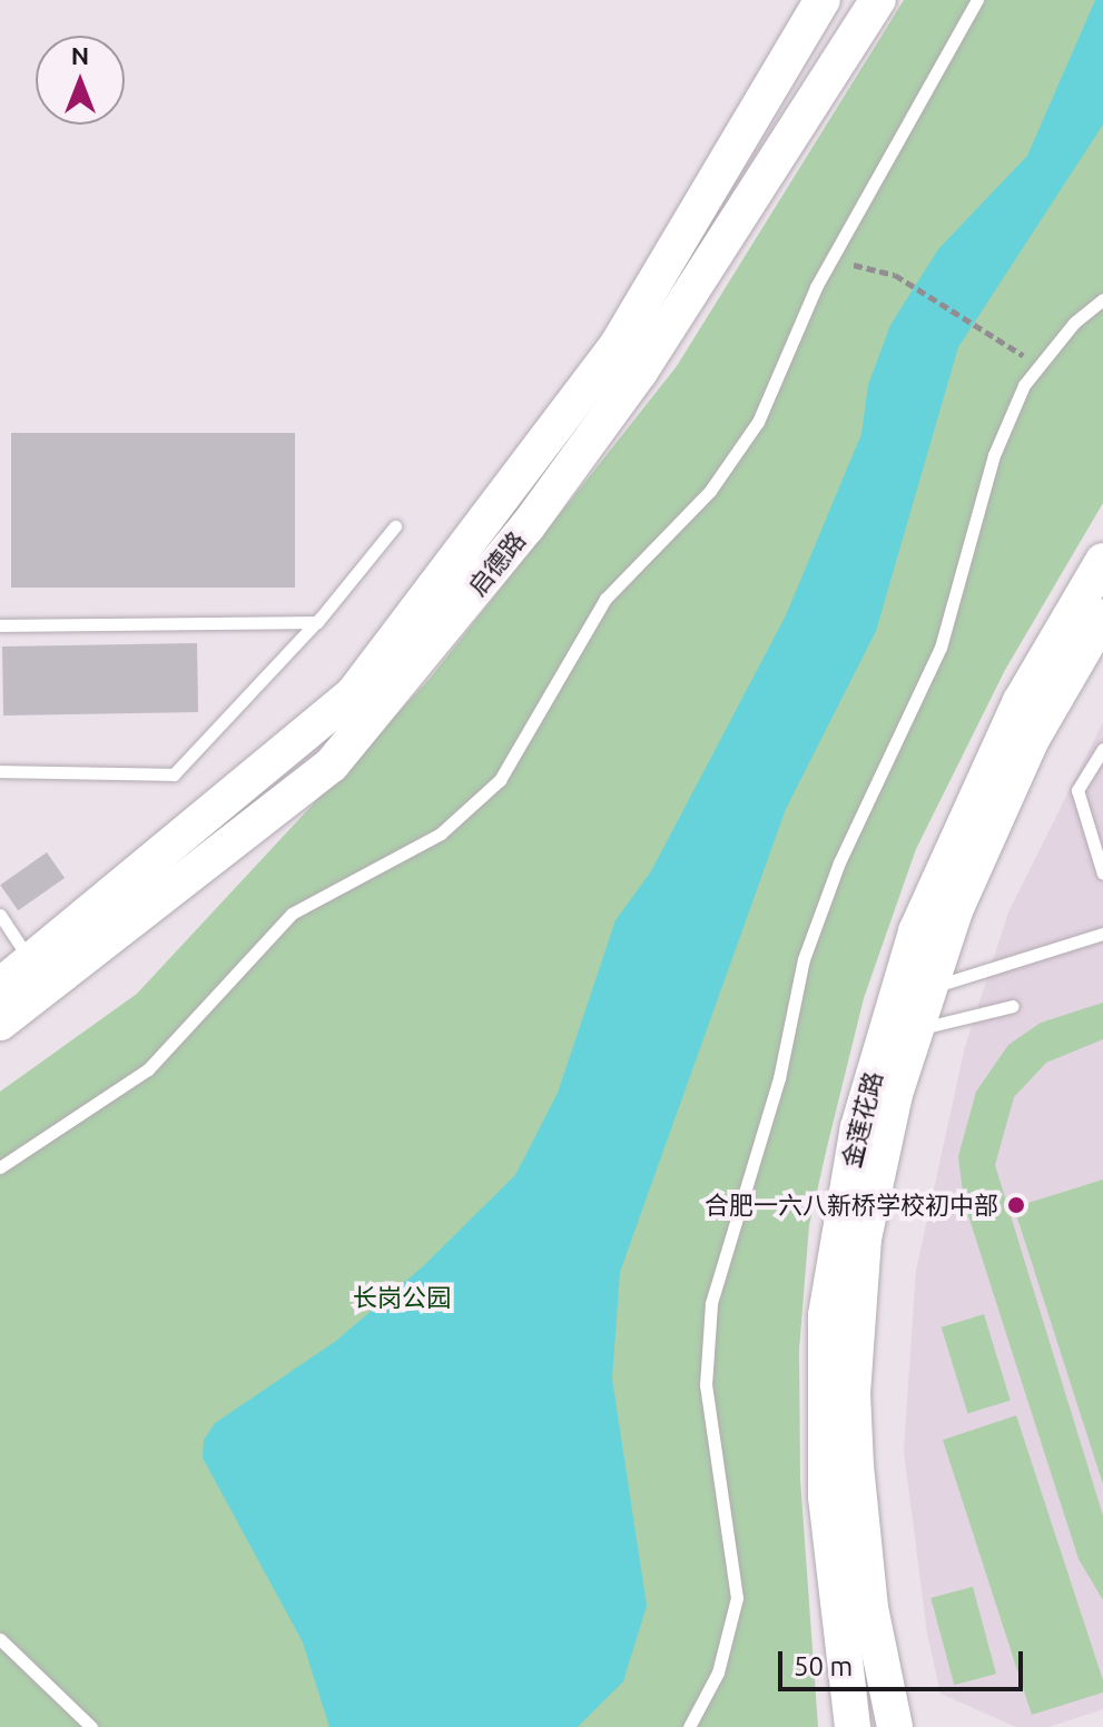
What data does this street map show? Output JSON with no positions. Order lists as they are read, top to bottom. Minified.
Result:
{"streets":{"main road":["启德路","金莲花路"]},"parks":["长岗公园"],"places":["合肥一六八新桥学校初中部"],"scale_bar":"50 m","north":"top"}
